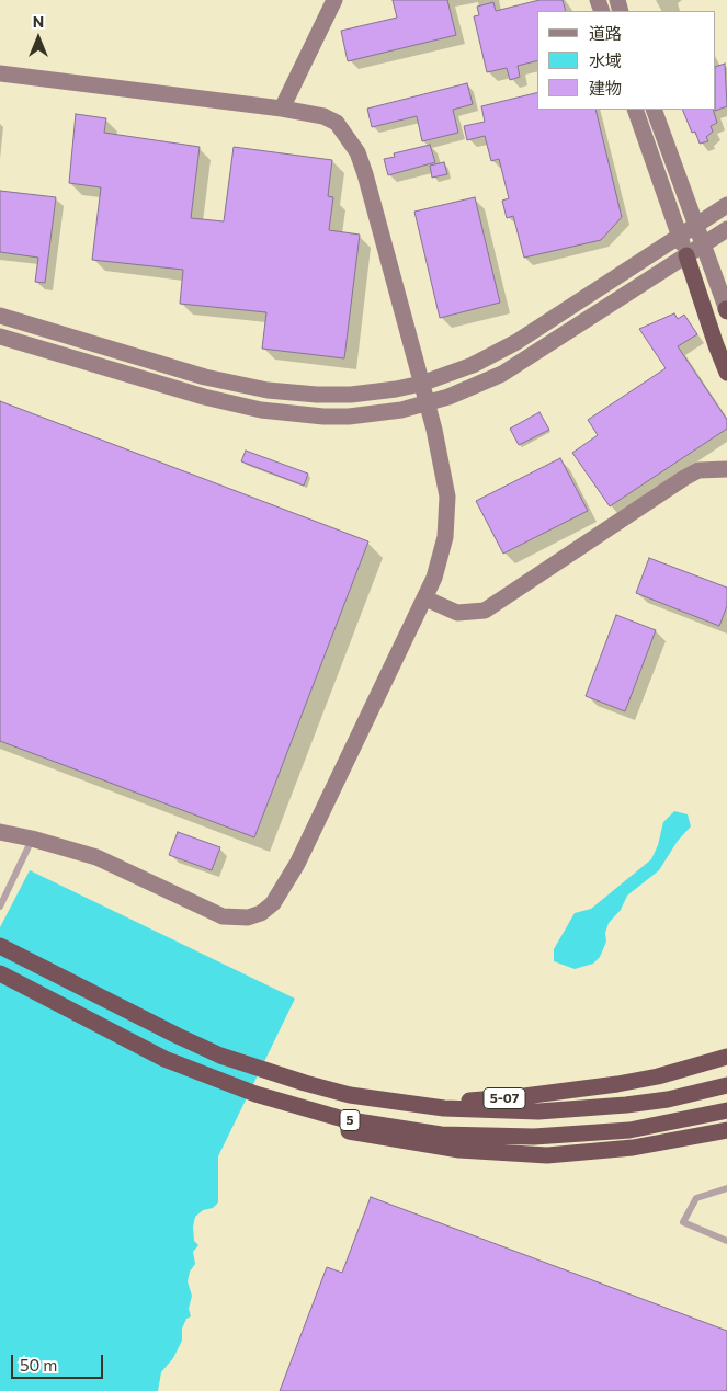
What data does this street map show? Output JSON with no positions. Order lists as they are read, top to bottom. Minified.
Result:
{"streets":{"highway":["5-07","5"]},"crossings":[["5-07","5"]],"legend":["道路","水域","建物"],"scale_bar":"50 m","north":"top"}
